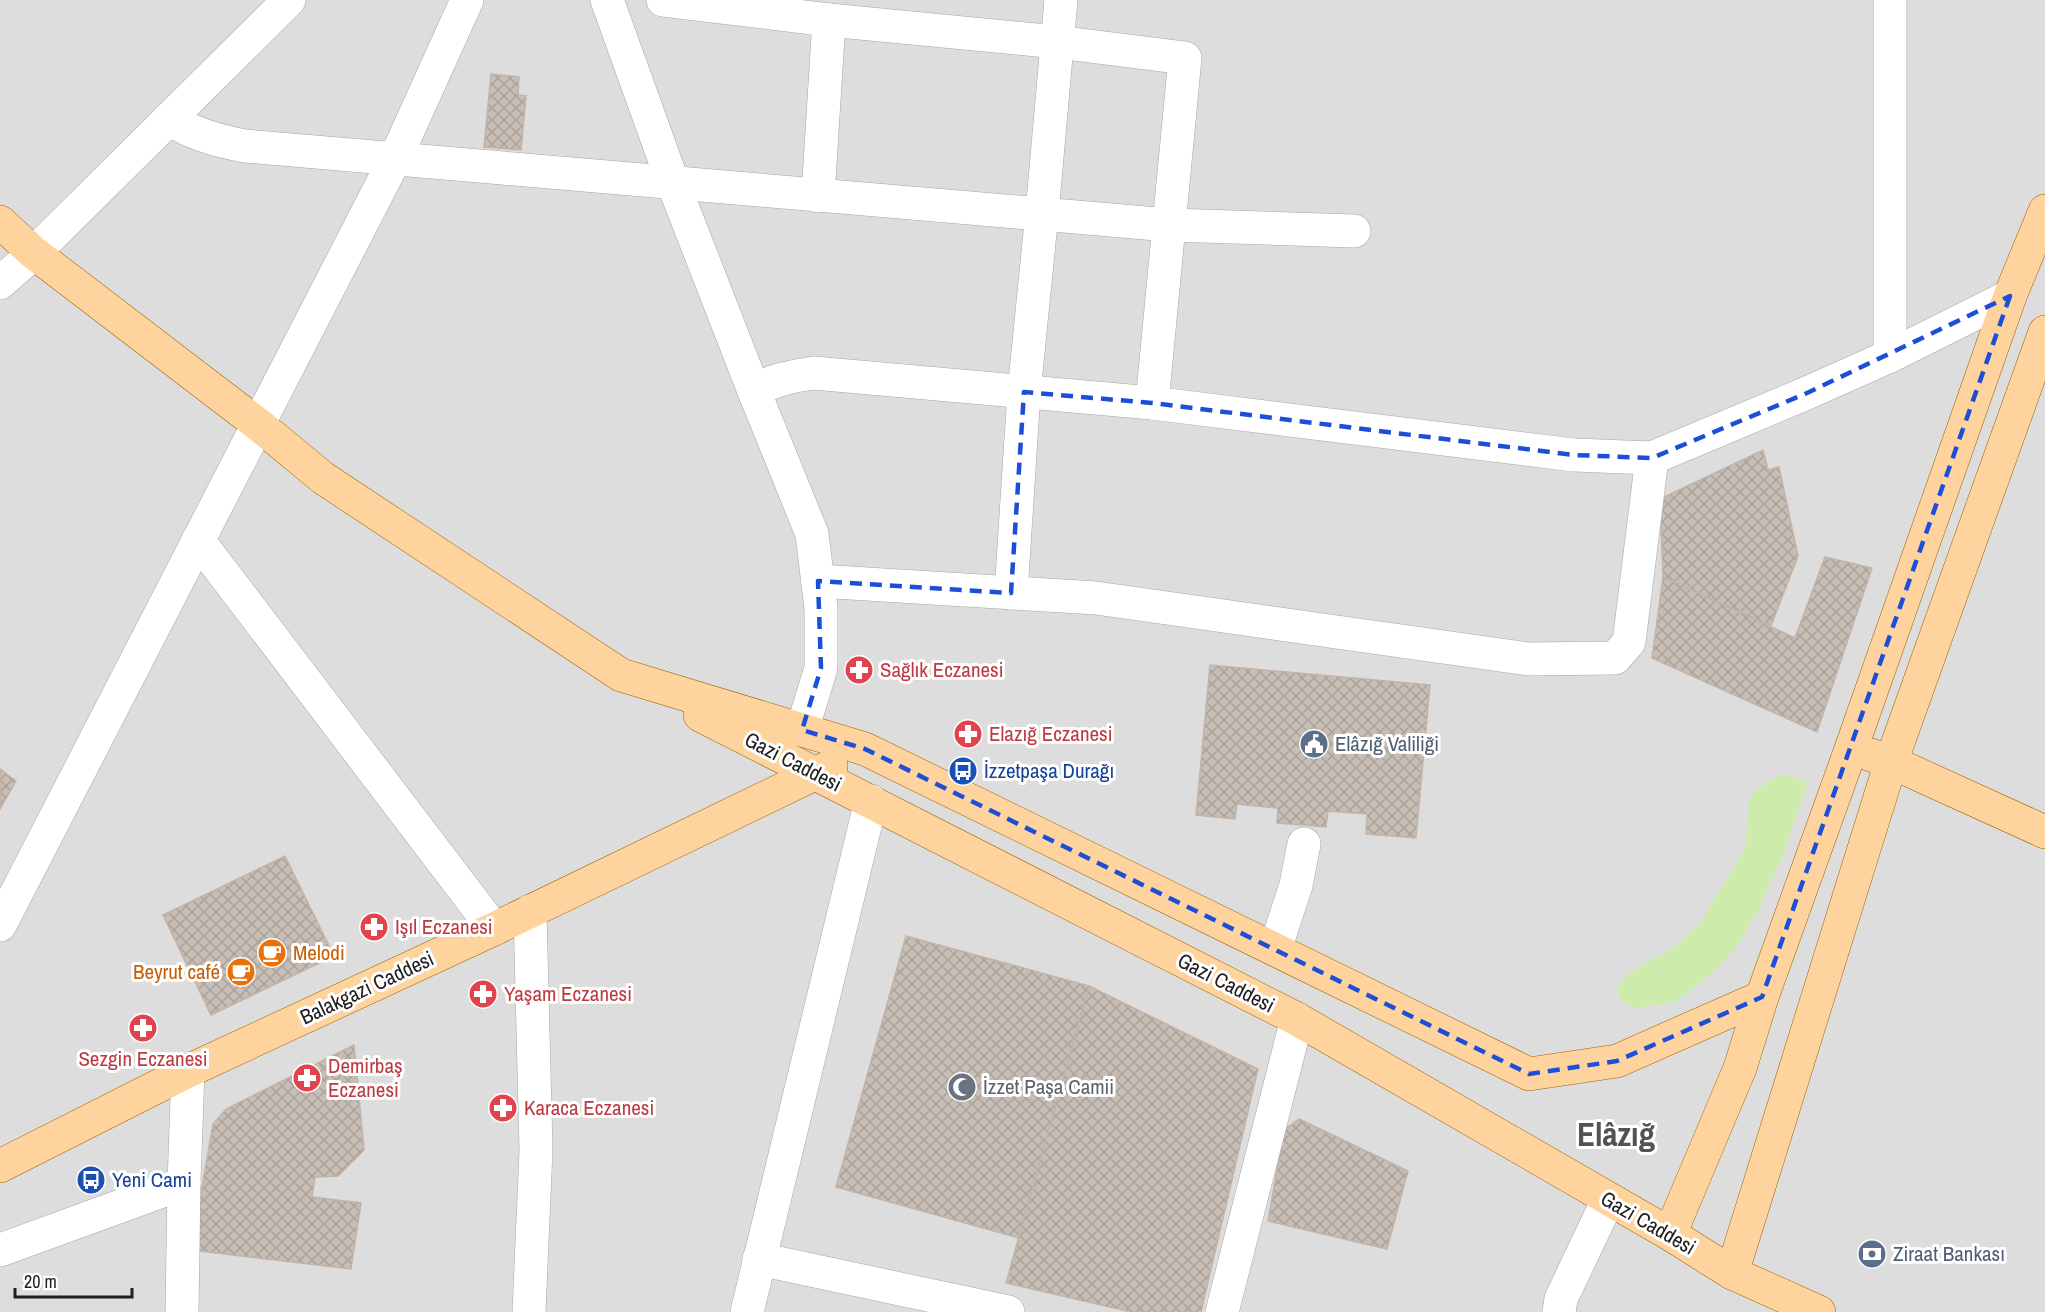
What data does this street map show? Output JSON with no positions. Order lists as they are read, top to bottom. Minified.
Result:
{"streets":{"main road":["Gazi Caddesi","Balakgazi Caddesi"]},"crossings":[["Gazi Caddesi","Balakgazi Caddesi"]],"districts":["Elâzığ"],"places":{"pharmacy":["Sağlık Eczanesi","Elazığ Eczanesi","Işıl Eczanesi","Yaşam Eczanesi","Sezgin Eczanesi","Demirbaş Eczanesi","Karaca Eczanesi"],"public building":["Elâzığ Valiliği"],"bus stop":["İzzetpaşa Durağı","Yeni Cami"],"cafe":["Melodi","Beyrut café"],"mosque":["İzzet Paşa Camii"],"bank":["Ziraat Bankası"]},"scale_bar":"20 m"}
